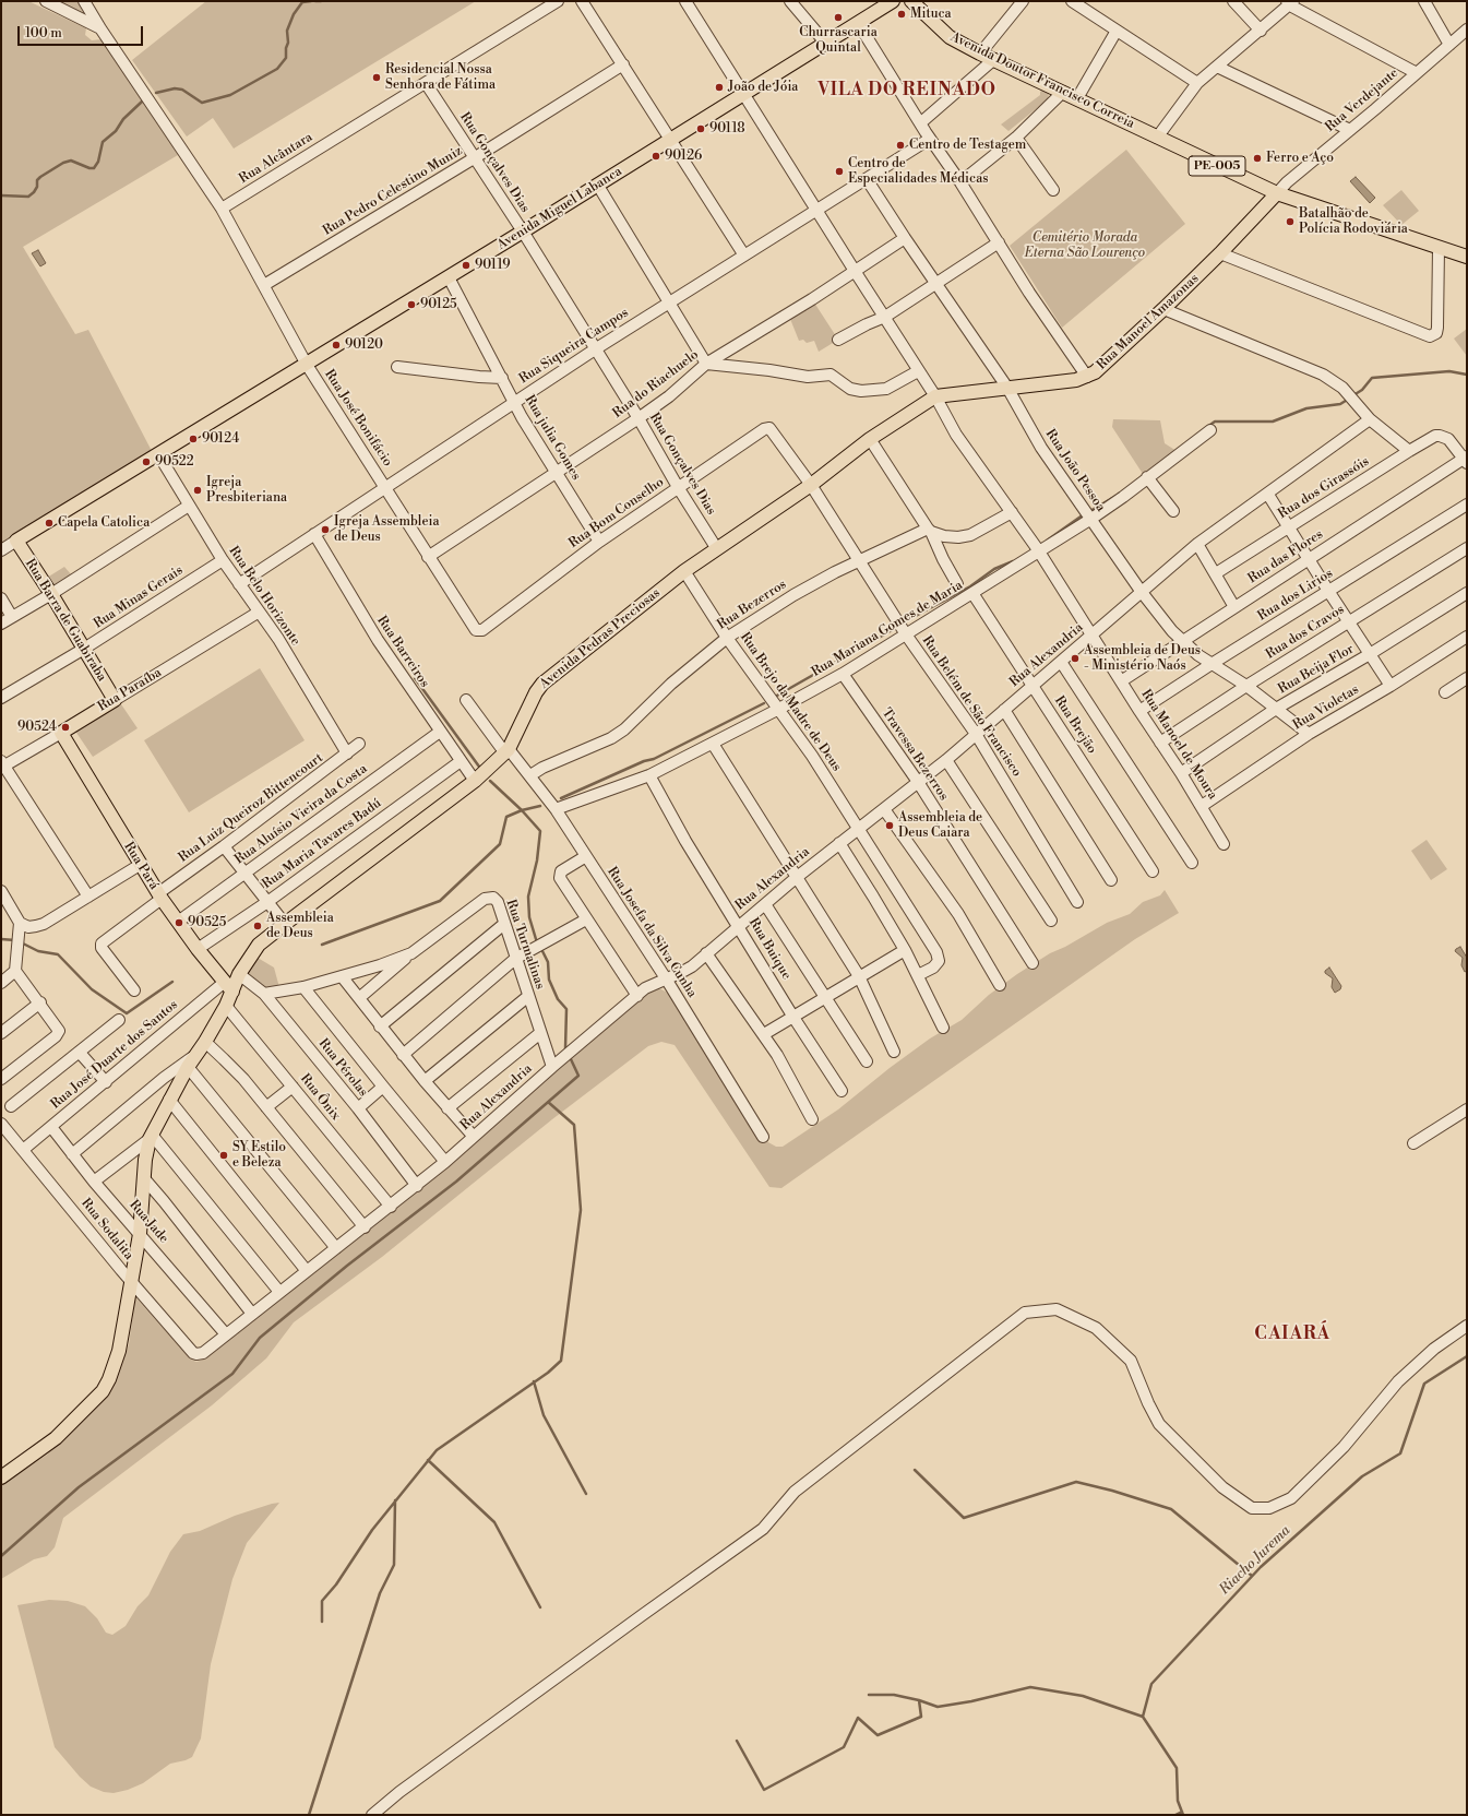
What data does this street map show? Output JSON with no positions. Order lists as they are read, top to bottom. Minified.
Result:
{"streets":{"main road":["Avenida Doutor Francisco Correia","PE-005","Avenida Miguel Labanca","Rua Manoel Amazonas","Rua Barra de Guabiraba","Avenida Pedras Preciosas","Rua Paraíba","Rua Pará"],"street":["Rua Verdejante","Rua Alcântara","Rua Gonçalves Dias","Rua Pedro Celestino Muniz","Rua Siqueira Campos","Rua do Riachuelo","Rua José Bonifácio","Rua julia Gomes","Rua João Pessoa","Rua dos Girassóis","Rua Bom Conselho","Rua das Flores","Rua dos Lirios","Rua Belo Horizonte","Rua Minas Gerais","Rua Bezerros","Rua Mariana Gomes de Maria","Rua dos Cravos","Rua Barreiros","Rua Alexandria","Rua Beija Flor","Rua Brejo da Madre de Deus","Rua Belém de São Francisco","Rua Violetas","Rua Brejão","Rua Manoel de Moura","Travessa Bezerros","Rua Luiz Queiroz Bittencourt","Rua Aluísio Vieira da Costa","Rua Maria Tavares Badú","Rua Josefa da Silva Cunha","Rua Turmalinas","Rua Buique","Rua José Duarte dos Santos","Rua Pérolas","Rua Ônix","Rua Jade","Rua Sodalita"]},"crossings":[["Avenida Doutor Francisco Correia","PE-005"],["Rua Verdejante","PE-005"],["Rua Verdejante","Rua Manoel Amazonas"],["Rua Alcântara","Rua Gonçalves Dias"],["Rua Alcântara","Rua José Bonifácio"],["Rua Gonçalves Dias","Rua Pedro Celestino Muniz"],["Rua Gonçalves Dias","Avenida Miguel Labanca"],["Rua Gonçalves Dias","Rua Siqueira Campos"],["Rua Gonçalves Dias","Rua do Riachuelo"],["Rua Gonçalves Dias","Rua Bom Conselho"],["Rua Gonçalves Dias","Avenida Pedras Preciosas"],["PE-005","Rua Manoel Amazonas"],["Rua Pedro Celestino Muniz","Rua José Bonifácio"],["Avenida Miguel Labanca","Rua José Bonifácio"],["Avenida Miguel Labanca","Rua julia Gomes"],["Avenida Miguel Labanca","Rua Belo Horizonte"],["Avenida Miguel Labanca","Rua Barra de Guabiraba"],["Avenida Miguel Labanca","Rua Manoel de Moura"],["Rua Manoel Amazonas","Rua João Pessoa"],["Rua Manoel Amazonas","Avenida Pedras Preciosas"],["Rua Manoel Amazonas","Rua Manoel de Moura"],["Rua Siqueira Campos","Rua José Bonifácio"],["Rua Siqueira Campos","Rua julia Gomes"],["Rua Siqueira Campos","Rua João Pessoa"],["Rua Siqueira Campos","Rua Belo Horizonte"],["Rua Siqueira Campos","Rua Barreiros"],["Rua Siqueira Campos","Rua Manoel de Moura"],["Rua do Riachuelo","Rua José Bonifácio"],["Rua do Riachuelo","Rua julia Gomes"],["Rua do Riachuelo","Rua João Pessoa"],["Rua do Riachuelo","Rua Manoel de Moura"],["Rua José Bonifácio","Rua Bom Conselho"],["Rua julia Gomes","Rua Bom Conselho"],["Rua João Pessoa","Rua das Flores"],["Rua João Pessoa","Rua dos Lirios"],["Rua João Pessoa","Rua Mariana Gomes de Maria"],["Rua João Pessoa","Rua dos Cravos"],["Rua João Pessoa","Rua Alexandria"],["Rua João Pessoa","Rua Beija Flor"],["Rua João Pessoa","Rua Violetas"],["Rua dos Girassóis","Rua das Flores"],["Rua Bom Conselho","Rua Belém de São Francisco"],["Rua das Flores","Rua Manoel de Moura"],["Rua dos Lirios","Rua Manoel de Moura"],["Rua Belo Horizonte","Rua Minas Gerais"],["Rua Belo Horizonte","Rua Paraíba"],["Rua Belo Horizonte","Rua Luiz Queiroz Bittencourt"],["Rua Minas Gerais","Rua Barra de Guabiraba"],["Rua Bezerros","Rua Brejo da Madre de Deus"],["Rua Bezerros","Rua Belém de São Francisco"],["Rua Bezerros","Rua Josefa da Silva Cunha"],["Rua Barra de Guabiraba","Rua Paraíba"],["Rua Mariana Gomes de Maria","Rua Brejo da Madre de Deus"],["Rua Mariana Gomes de Maria","Rua Belém de São Francisco"],["Rua Mariana Gomes de Maria","Rua Brejão"],["Rua Mariana Gomes de Maria","Rua Manoel de Moura"],["Rua Mariana Gomes de Maria","Travessa Bezerros"],["Rua Mariana Gomes de Maria","Rua Josefa da Silva Cunha"],["Rua Mariana Gomes de Maria","Rua Buique"],["Rua dos Cravos","Rua Manoel de Moura"],["Avenida Pedras Preciosas","Rua Barreiros"],["Avenida Pedras Preciosas","Rua Brejo da Madre de Deus"],["Avenida Pedras Preciosas","Rua Belém de São Francisco"],["Avenida Pedras Preciosas","Rua Manoel de Moura"],["Avenida Pedras Preciosas","Rua Pará"],["Avenida Pedras Preciosas","Rua Josefa da Silva Cunha"],["Avenida Pedras Preciosas","Rua José Duarte dos Santos"],["Avenida Pedras Preciosas","Rua Pérolas"],["Avenida Pedras Preciosas","Rua Ônix"],["Avenida Pedras Preciosas","Rua Jade"],["Avenida Pedras Preciosas","Rua Sodalita"],["Rua Barreiros","Rua Aluísio Vieira da Costa"],["Rua Barreiros","Rua Maria Tavares Badú"],["Rua Alexandria","Rua Brejo da Madre de Deus"],["Rua Alexandria","Rua Belém de São Francisco"],["Rua Alexandria","Rua Brejão"],["Rua Alexandria","Rua Manoel de Moura"],["Rua Alexandria","Travessa Bezerros"],["Rua Alexandria","Rua Josefa da Silva Cunha"],["Rua Alexandria","Rua Turmalinas"],["Rua Alexandria","Rua Buique"],["Rua Alexandria","Rua Pérolas"],["Rua Alexandria","Rua Ônix"],["Rua Alexandria","Rua Jade"],["Rua Alexandria","Rua Sodalita"],["Rua Beija Flor","Rua Manoel de Moura"],["Rua Paraíba","Rua Pará"],["Rua Violetas","Rua Manoel de Moura"],["Rua Luiz Queiroz Bittencourt","Rua Pará"],["Rua Aluísio Vieira da Costa","Rua Pará"],["Rua Maria Tavares Badú","Rua Pará"],["Rua Pará","Rua José Duarte dos Santos"],["Rua Turmalinas","Rua Pérolas"],["Rua José Duarte dos Santos","Rua Jade"],["Rua José Duarte dos Santos","Rua Sodalita"]],"districts":["VILA DO REINADO","CAIARÁ"],"water":["Riacho Jurema"],"parks":["Cemitério Morada Eterna São Lourenço"],"places":["Mituca","Churrascaria Quintal","Residencial Nossa Senhora de Fátima","João de Jóia","90118","Centro de Testagem","90126","Ferro e Aço","Centro de Especialidades Médicas","Batalhão de Polícia Rodoviária","90119","90125","90120","90124","90522","Igreja Presbiteriana","Capela Catolica","Igreja Assembleia de Deus","Assembleia de Deus - Ministério Naós","90524","Assembleia de Deus Caiara","90525","Assembleia de Deus","SY Estilo e Beleza"],"scale_bar":"100 m"}
